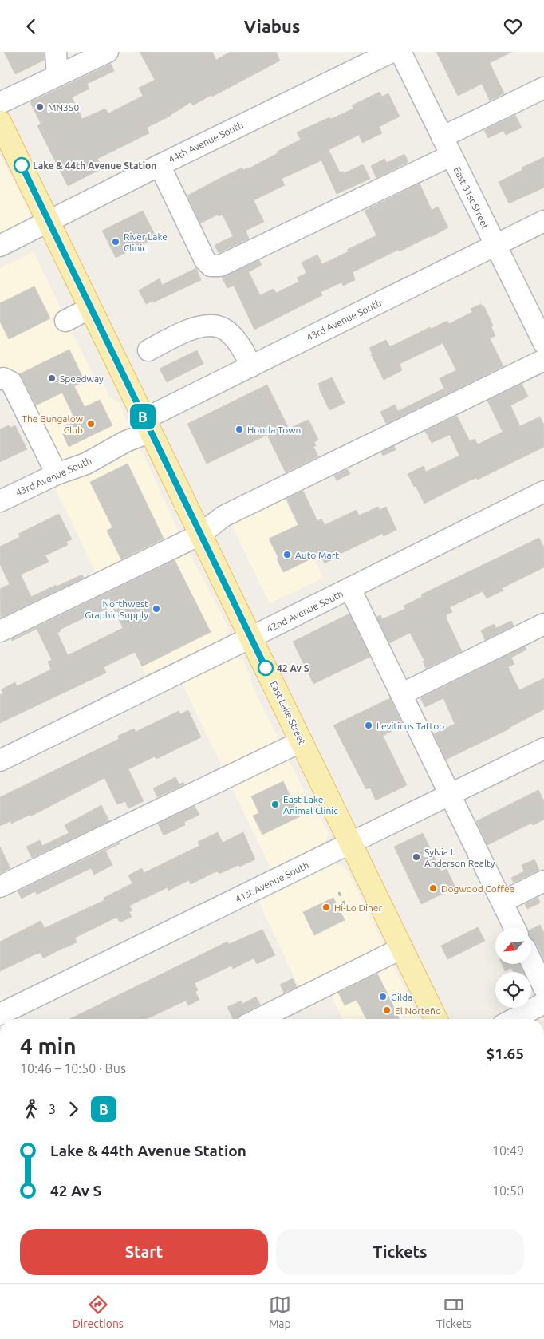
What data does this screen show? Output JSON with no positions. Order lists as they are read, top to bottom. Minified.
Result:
{"streets":{"main road":["East Lake Street"],"street":["44th Avenue South","East 31st Street","43rd Avenue South","42nd Avenue South","41st Avenue South"]},"crossings":[["44th Avenue South","East Lake Street"],["East 31st Street","43rd Avenue South"],["43rd Avenue South","East Lake Street"],["42nd Avenue South","East Lake Street"],["East Lake Street","41st Avenue South"]],"places":["MN350","Lake & 44th Avenue Station","River Lake Clinic","Speedway","The Bungalow Club","Honda Town","Auto Mart","Northwest Graphic Supply","42 Av S","Leviticus Tattoo","East Lake Animal Clinic","Sylvia I. Anderson Realty","Dogwood Coffee","Hi-Lo Diner","Gilda","El Norteño"],"lines":["bus line B"],"north":"bottom left","page":{"header":"Viabus","on_map":"B","heading":["4 min","10:46 – 10:50 · Bus","$1.65"],"legs":["3","B"],"list":[{"name":"Lake & 44th Avenue Station","value":"10:49"},{"name":"42 Av S","value":"10:50"}],"buttons":["Start","Tickets"],"tabs":["Directions","Map","Tickets"]}}
